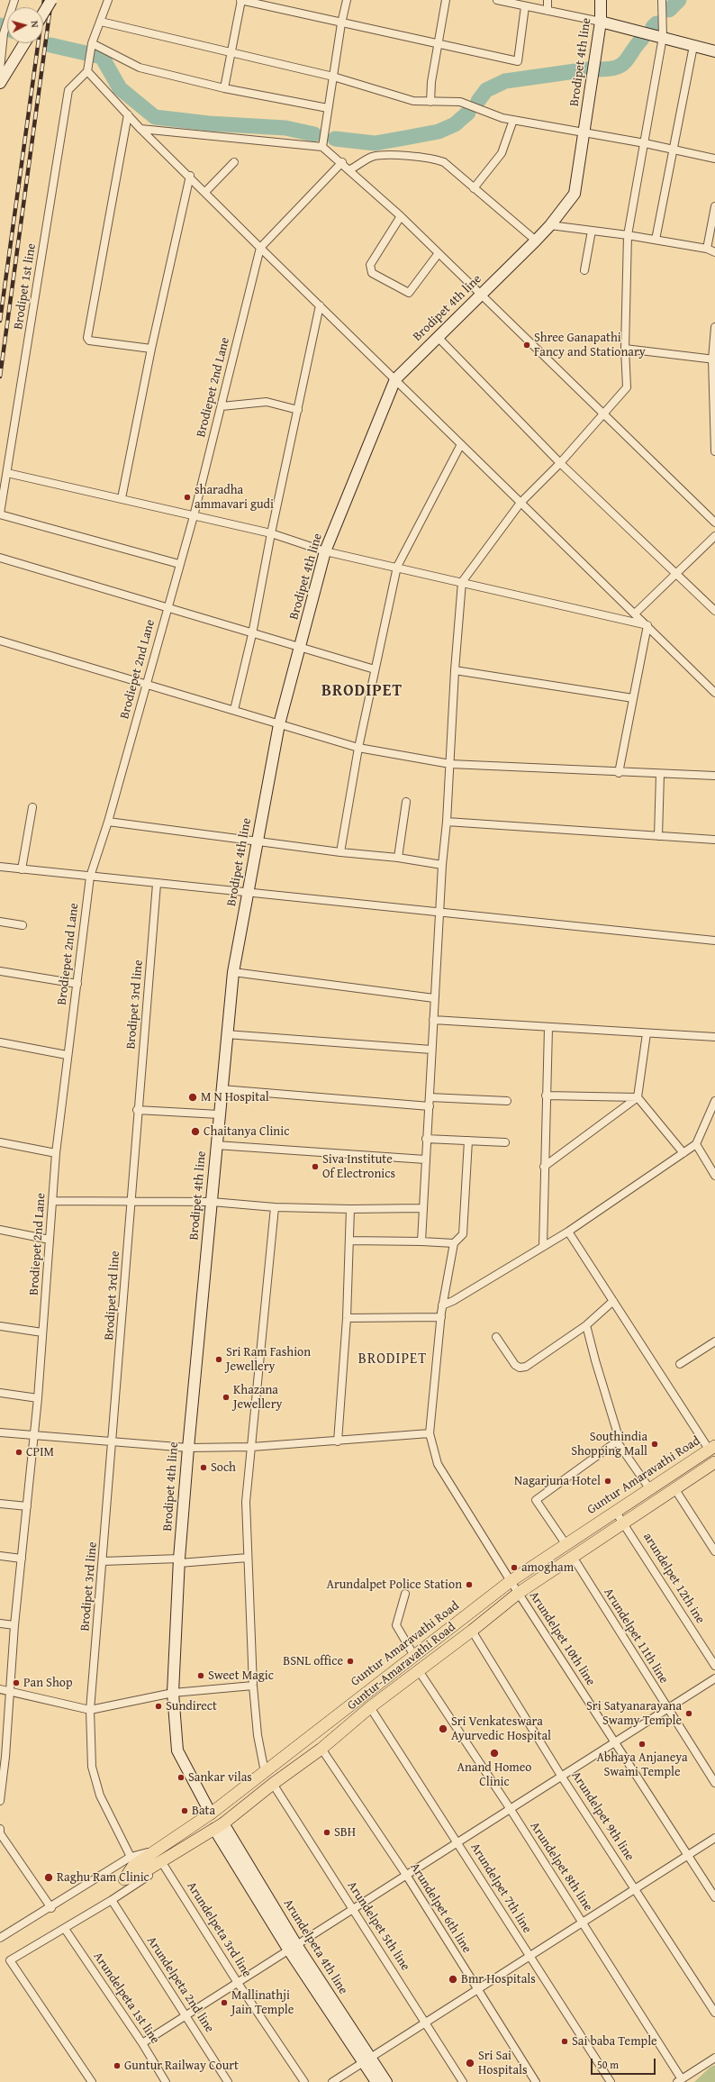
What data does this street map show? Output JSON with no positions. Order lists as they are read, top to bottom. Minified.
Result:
{"streets":{"main road":["Guntur Amaravathi Road","Guntur-Amaravathi Road"],"street":["Brodipet 4th line","Brodipet 1st line","Brodiepet 2nd Lane","Brodipet 3rd line","arundelpet 12th ine","Arundelpet 11th line","Arundelpet 10th line","Arundelpet 9th line","Arundelpet 8th line","Arundelpet 7th line","Arundelpet 6th line","Arundelpet 5th line","Arundelpeta 3rd line","Arundelpeta 4th line","Arundelpeta 2nd line","Arundelpeta 1st line"]},"crossings":[["Brodipet 4th line","Guntur Amaravathi Road"],["Guntur Amaravathi Road","arundelpet 12th ine"],["Guntur Amaravathi Road","Arundelpet 10th line"],["Guntur Amaravathi Road","Guntur-Amaravathi Road"],["arundelpet 12th ine","Guntur-Amaravathi Road"],["Arundelpet 11th line","Guntur-Amaravathi Road"],["Arundelpet 10th line","Guntur-Amaravathi Road"],["Guntur-Amaravathi Road","Arundelpet 9th line"],["Guntur-Amaravathi Road","Arundelpet 8th line"],["Guntur-Amaravathi Road","Arundelpet 7th line"],["Guntur-Amaravathi Road","Arundelpet 6th line"],["Guntur-Amaravathi Road","Arundelpet 5th line"],["Guntur-Amaravathi Road","Arundelpeta 3rd line"],["Guntur-Amaravathi Road","Arundelpeta 4th line"]],"districts":["BRODIPET","BRODIPET"],"places":["Shree Ganapathi Fancy and Stationary","sharadha ammavari gudi","M N Hospital","Chaitanya Clinic","Siva Institute Of Electronics","Sri Ram Fashion Jewellery","Khazana Jewellery","Southindia Shopping Mall","CPIM","Soch","Nagarjuna Hotel","amogham","Arundalpet Police Station","BSNL office","Sweet Magic","Pan Shop","Sundirect","Sri Satyanarayana Swamy Temple","Sri Venkateswara Ayurvedic Hospital","Abhaya Anjaneya Swami Temple","Anand Homeo Clinic","Sankar vilas","Bata","SBH","Raghu Ram Clinic","Bmr Hospitals","Mallinathji Jain Temple","Sai baba Temple","Sri Sai Hospitals","Guntur Railway Court"],"scale_bar":"50 m","north":"right"}
